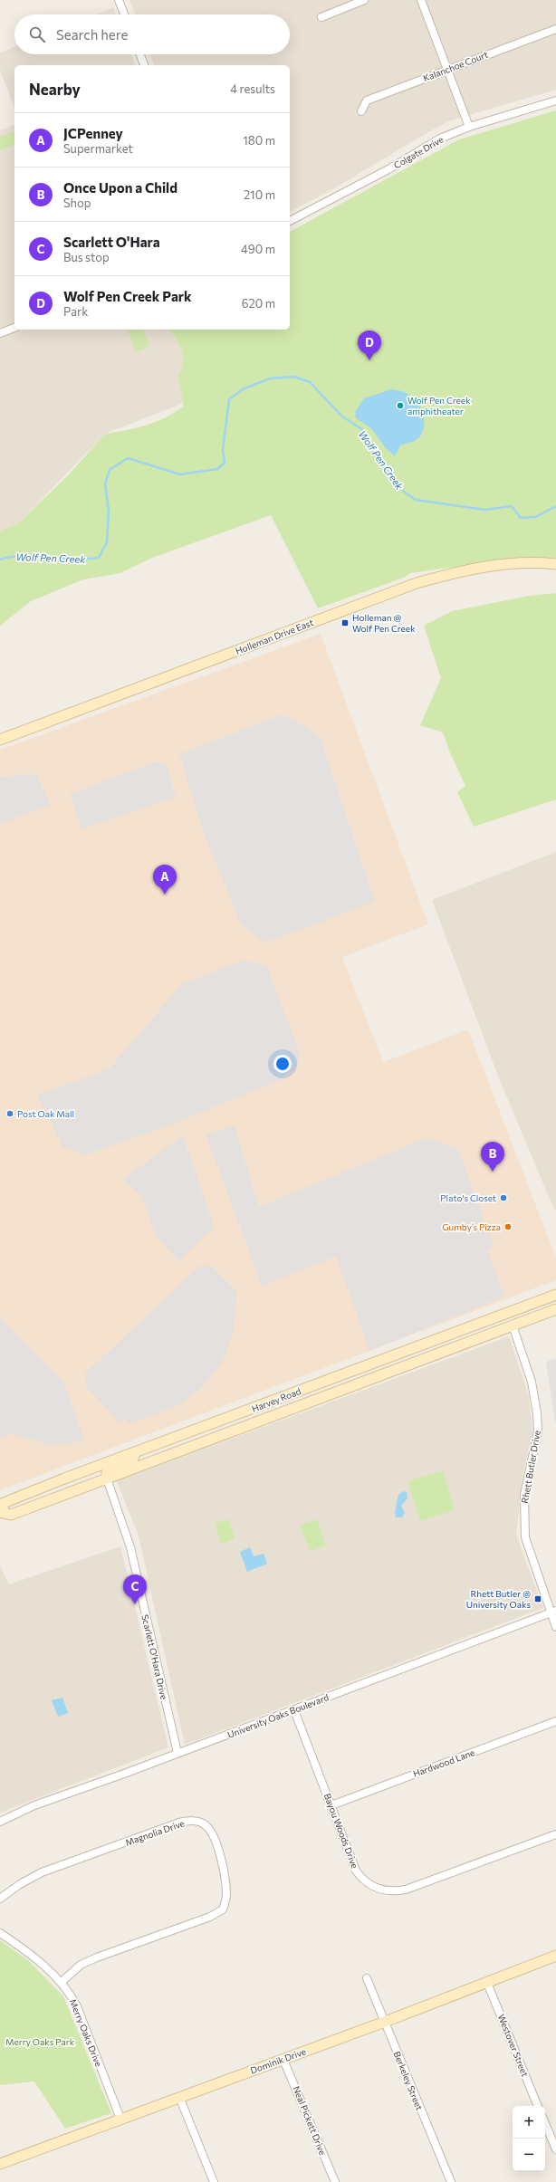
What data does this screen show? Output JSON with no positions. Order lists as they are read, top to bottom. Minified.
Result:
{"streets":{"main road":["Holleman Drive East","Harvey Road","Dominik Drive"],"street":["Kalanchoe Court","Colgate Drive","Rhett Butler Drive","Scarlett O'Hara Drive","University Oaks Boulevard","Hardwood Lane","Bayou Woods Drive","Magnolia Drive","Merry Oaks Drive","Westover Street","Berkeley Street","Neal Pickett Drive"]},"crossings":[["Harvey Road","Rhett Butler Drive"],["Harvey Road","Scarlett O'Hara Drive"],["Rhett Butler Drive","University Oaks Boulevard"],["Scarlett O'Hara Drive","University Oaks Boulevard"],["University Oaks Boulevard","Bayou Woods Drive"],["Hardwood Lane","Bayou Woods Drive"],["Magnolia Drive","Merry Oaks Drive"],["Merry Oaks Drive","Dominik Drive"],["Westover Street","Dominik Drive"],["Dominik Drive","Berkeley Street"],["Dominik Drive","Neal Pickett Drive"]],"water":["Wolf Pen Creek"],"parks":["Merry Oaks Park"],"places":{"other":["Wolf Pen Creek amphitheater","Post Oak Mall","Plato's Closet","Gumby’s Pizza"],"transit":["Holleman @ Wolf Pen Creek","Rhett Butler @ University Oaks"]},"page":{"search":"Search here","heading":["Nearby","4 results"],"list":[{"mark":"A","name":"JCPenney","note":"Supermarket","value":"180 m"},{"mark":"B","name":"Once Upon a Child","note":"Shop","value":"210 m"},{"mark":"C","name":"Scarlett O'Hara","note":"Bus stop","value":"490 m"},{"mark":"D","name":"Wolf Pen Creek Park","note":"Park","value":"620 m"}],"pins":["D","A","B","C"],"map_buttons":["+","−"]}}
